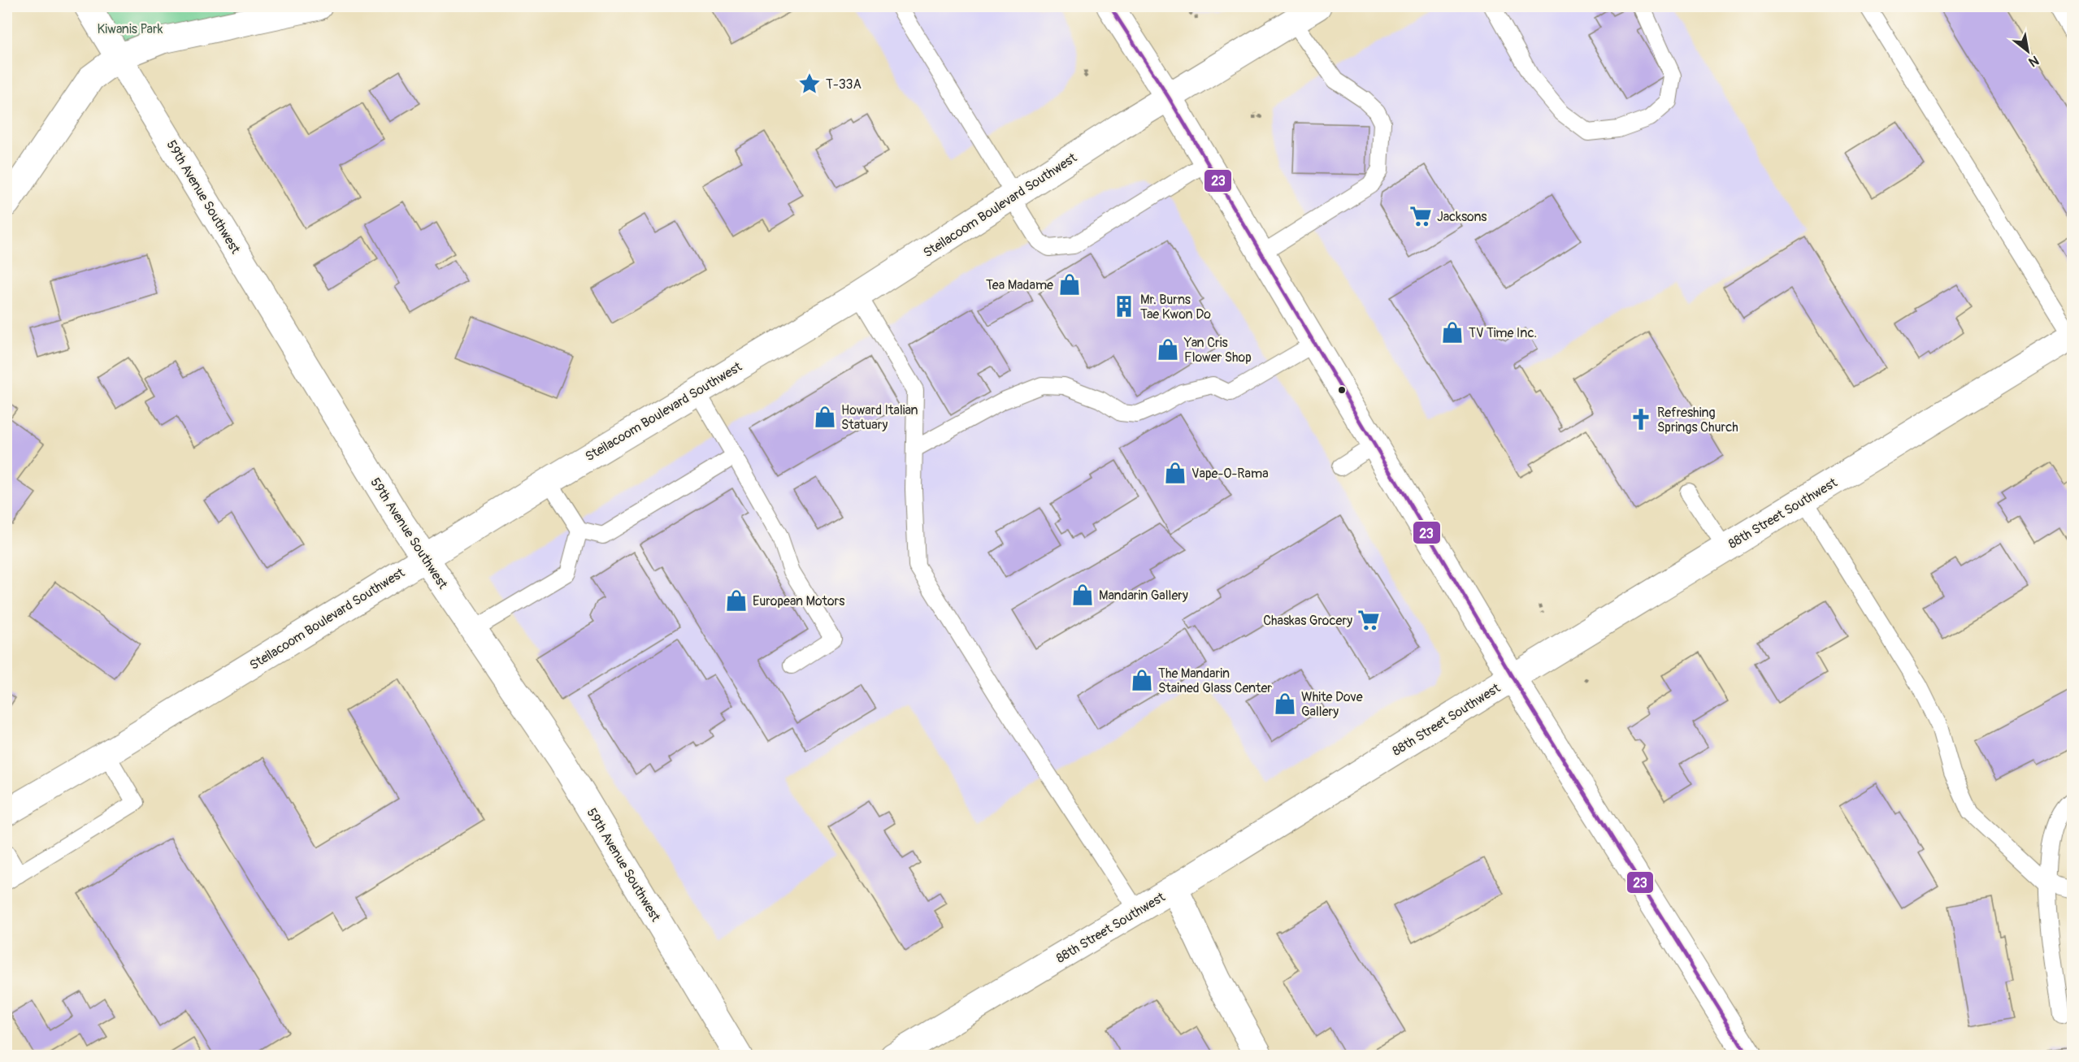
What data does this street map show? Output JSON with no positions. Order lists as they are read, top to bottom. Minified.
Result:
{"streets":{"street":["59th Avenue Southwest","Steilacoom Boulevard Southwest","88th Street Southwest"]},"crossings":[["59th Avenue Southwest","Steilacoom Boulevard Southwest"]],"parks":["Kiwanis Park"],"places":{"place":["T-33A"],"supermarket":["Jacksons","Chaskas Grocery"],"shop":["Tea Madame","TV Time Inc.","Yan Cris Flower Shop","Howard Italian Statuary","Vape-O-Rama","Mandarin Gallery","European Motors","The Mandarin Stained Glass Center","White Dove Gallery"],"building":["Mr. Burns Tae Kwon Do"],"church":["Refreshing Springs Church"]},"lines":["transit line 23"],"north":"bottom right"}
